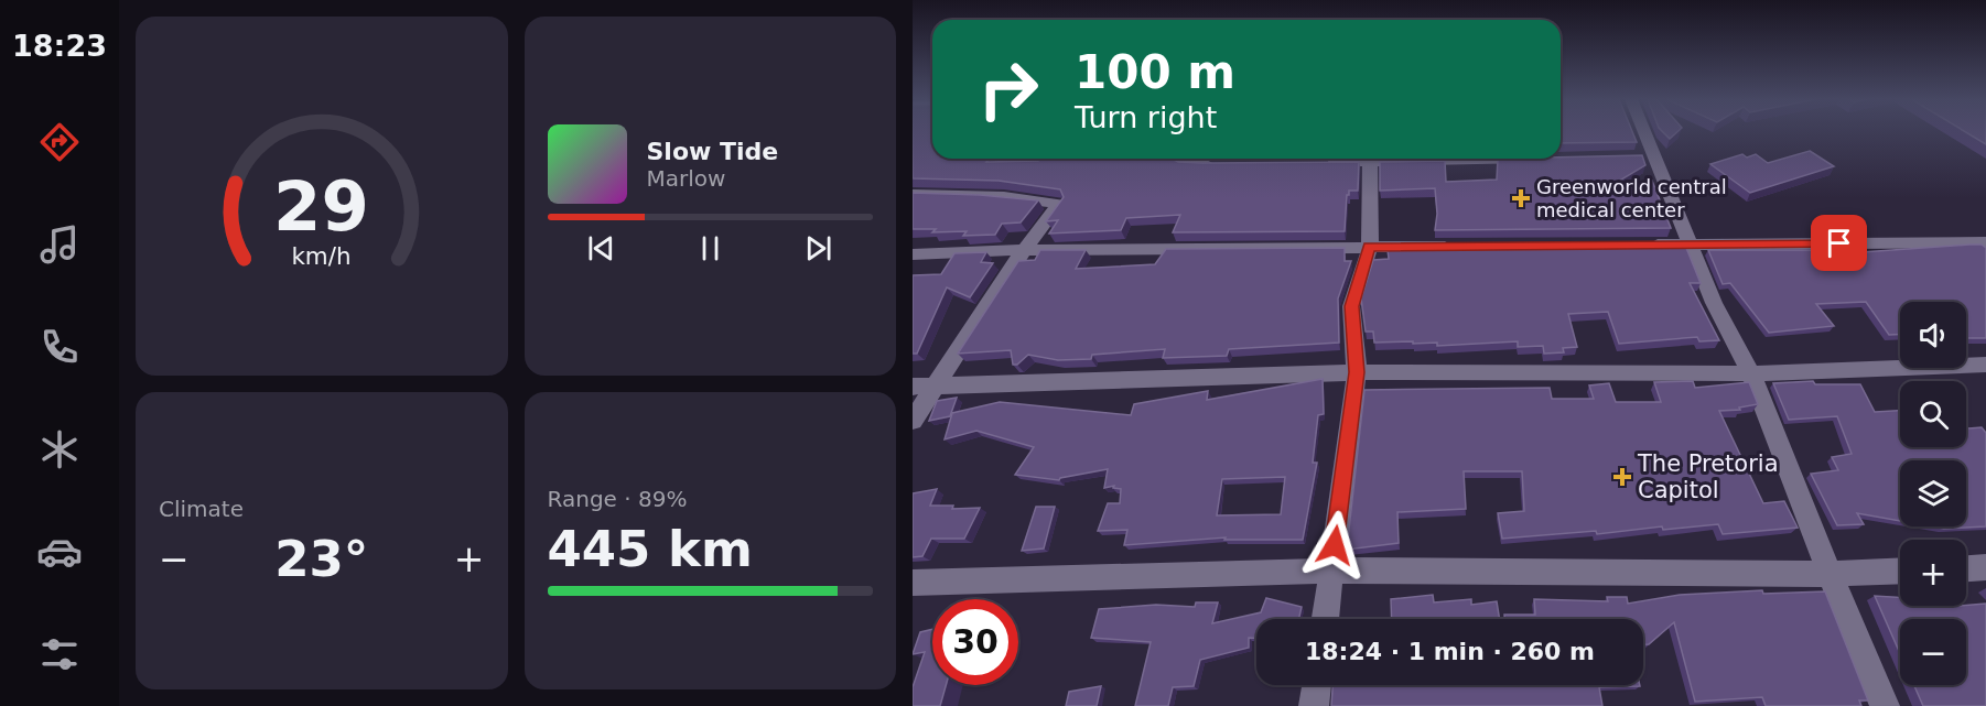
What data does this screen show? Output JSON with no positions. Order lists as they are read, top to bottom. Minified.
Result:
{"places":{"health":["Greenworld central medical center","The Pretoria Capitol"]},"page":{"tabs":"18:23","turn":["100 m","Turn right"],"song":["Slow Tide","Marlow"],"map_buttons":["+","−"],"tile":["Climate",["Range · 89%","445 km"]],"heat":["−","23°","+"],"limit":"30","trip":"18:24 · 1 min · 260 m","gauge":["29","km/h"]}}
